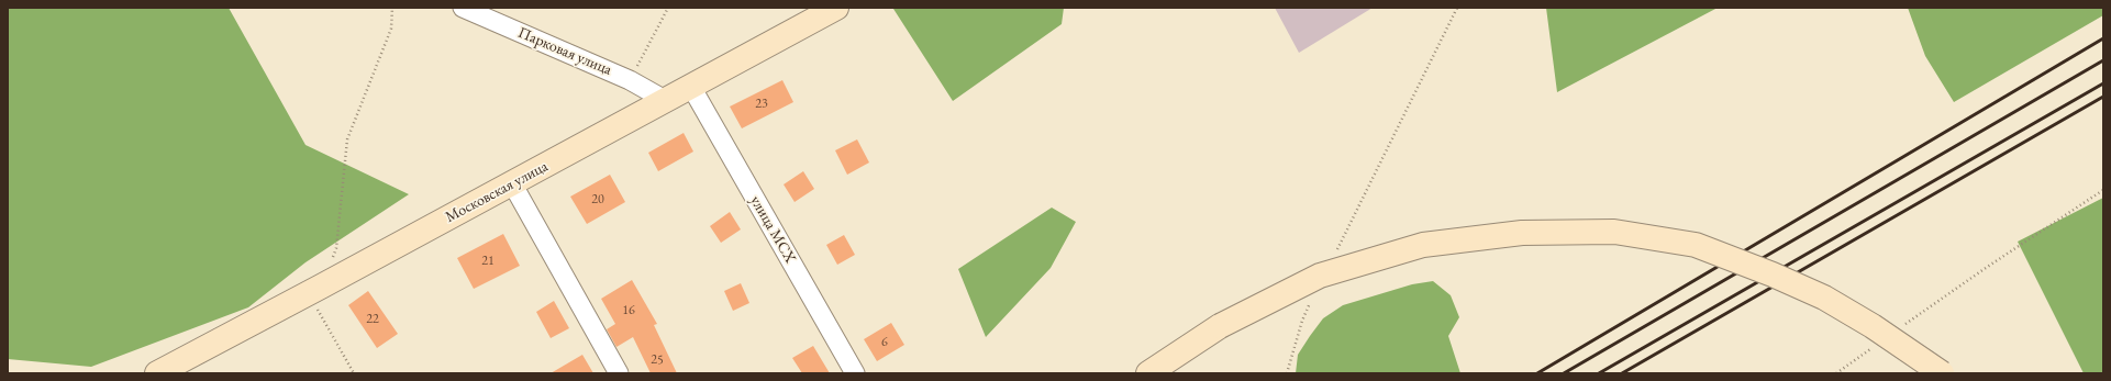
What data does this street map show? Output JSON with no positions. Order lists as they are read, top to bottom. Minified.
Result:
{"streets":{"street":["Парковая улица","Московская улица","улица МСХ"]},"crossings":[["Парковая улица","Московская улица"],["Московская улица","улица МСХ"]],"house_numbers":["23","20","21","16","22","6","25"]}
